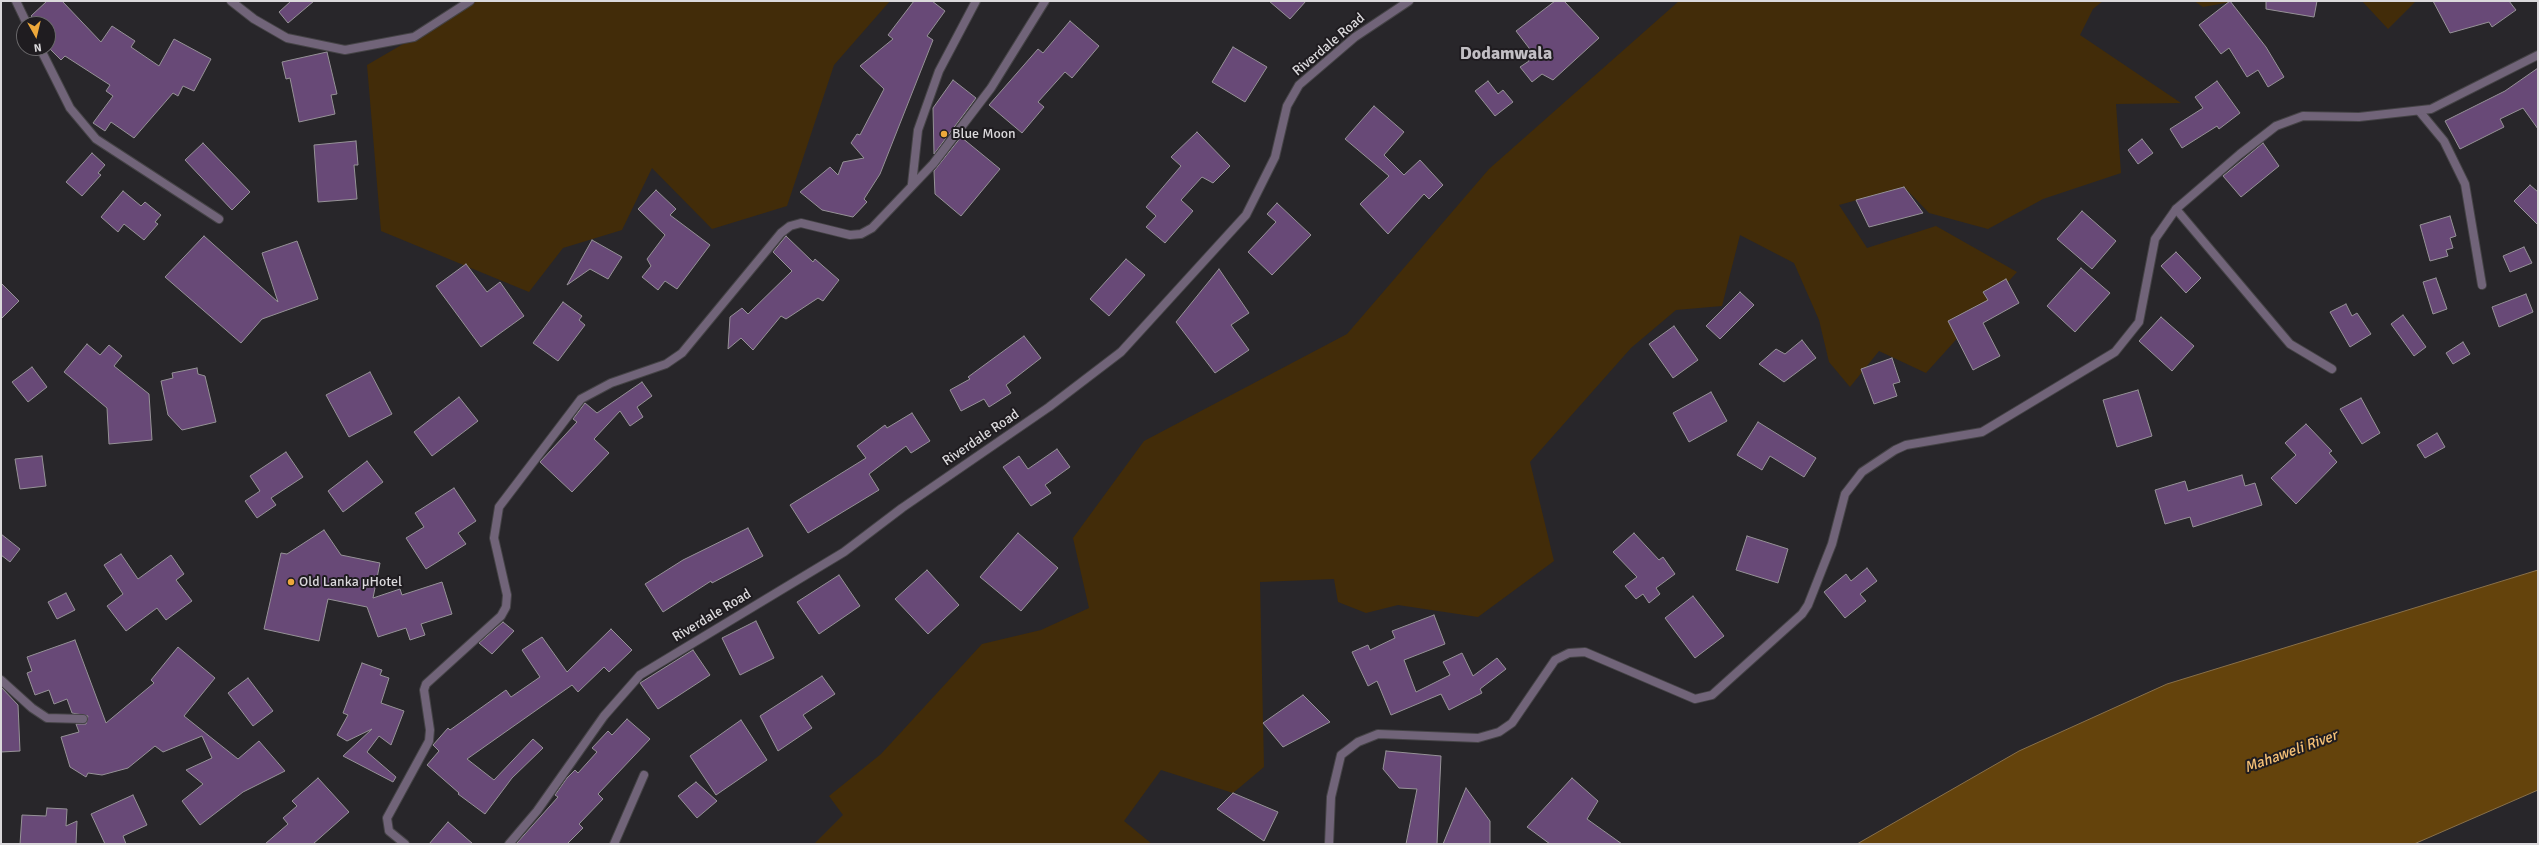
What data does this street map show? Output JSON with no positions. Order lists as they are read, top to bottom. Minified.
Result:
{"streets":{"street":["Riverdale Road"]},"districts":["Dodamwala"],"water":["Mahaweli River"],"places":["Blue Moon","Old Lanka µHotel"],"north":"bottom"}
